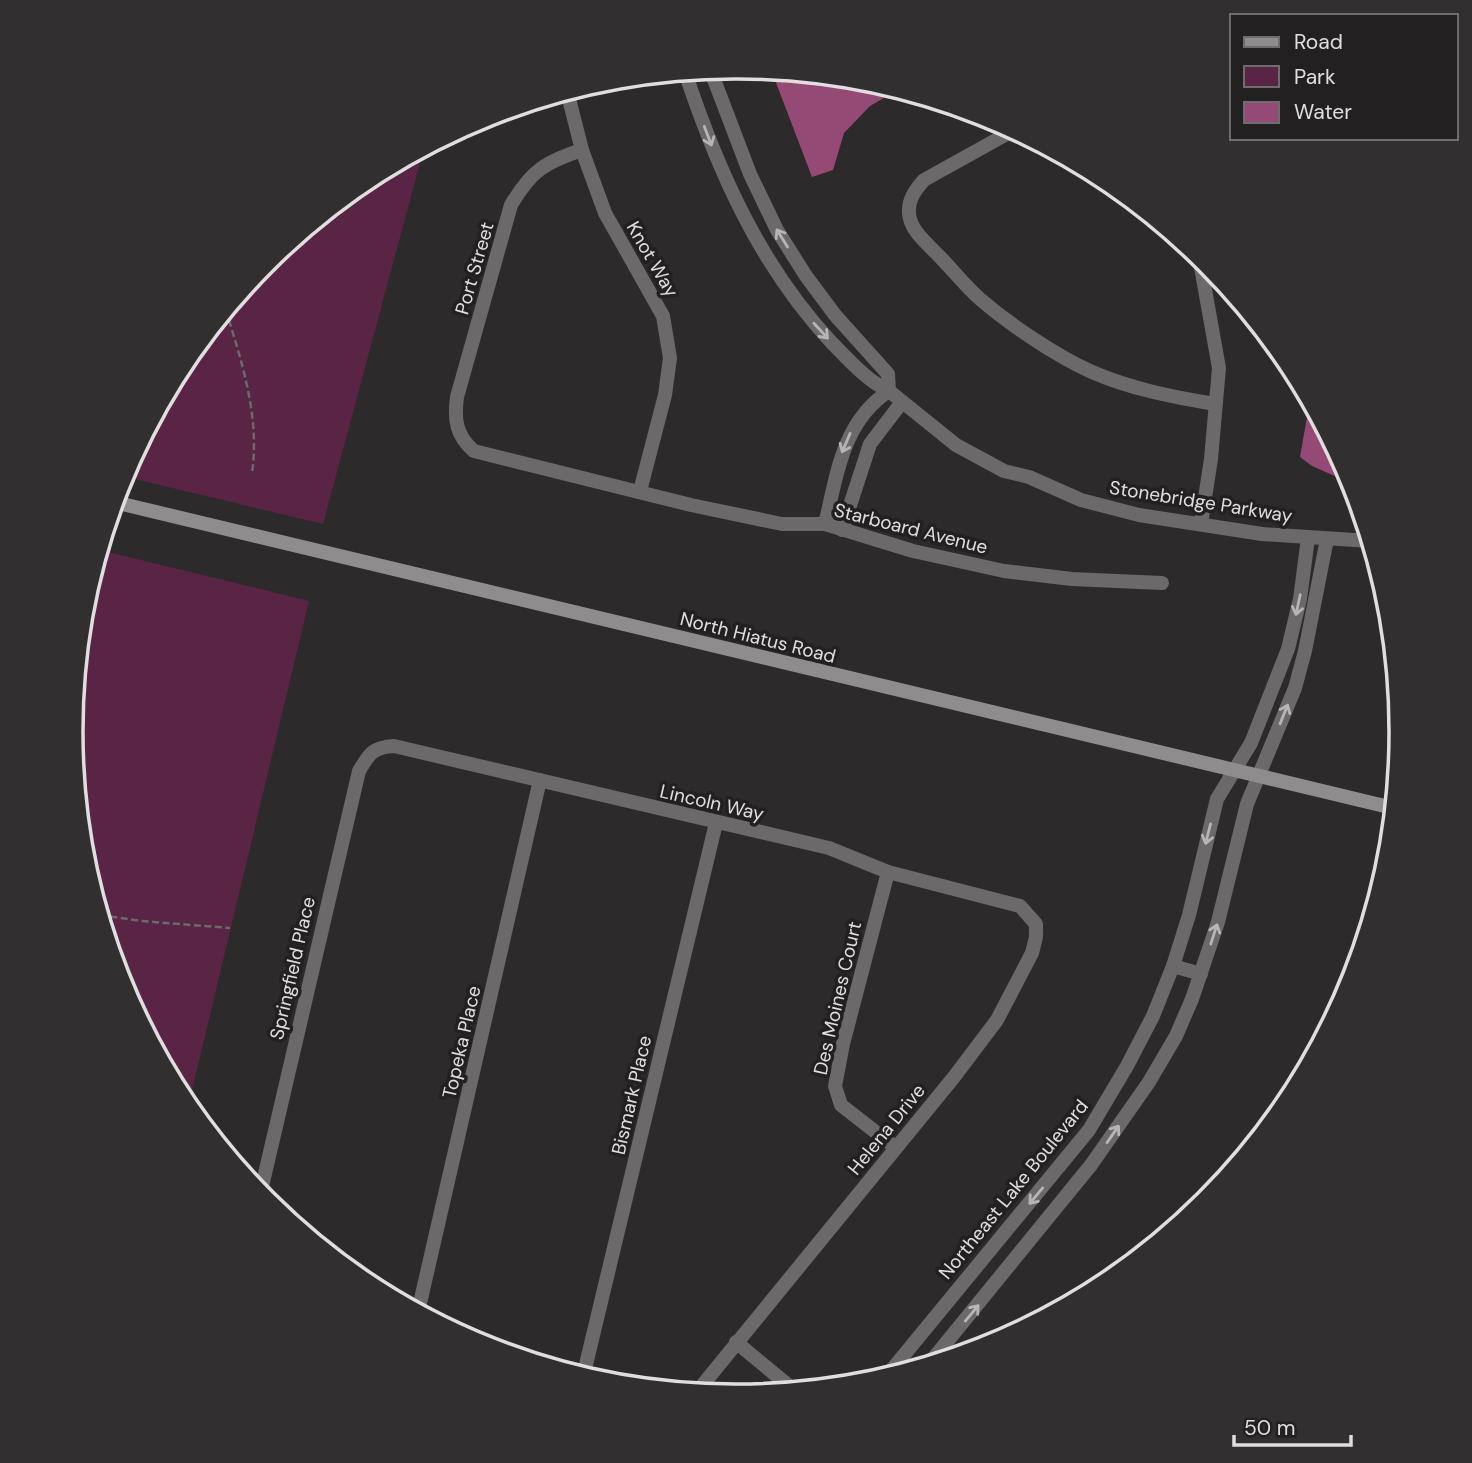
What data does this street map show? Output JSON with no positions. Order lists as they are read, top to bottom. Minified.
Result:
{"streets":{"street":["Knot Way","Port Street","Stonebridge Parkway","Starboard Avenue","North Hiatus Road","Lincoln Way","Springfield Place","Des Moines Court","Topeka Place","Bismark Place","Helena Drive","Northeast Lake Boulevard"]},"crossings":[["Knot Way","Port Street"],["Knot Way","Starboard Avenue"],["Port Street","Starboard Avenue"],["Stonebridge Parkway","Northeast Lake Boulevard"],["North Hiatus Road","Northeast Lake Boulevard"],["Lincoln Way","Springfield Place"],["Lincoln Way","Des Moines Court"],["Lincoln Way","Topeka Place"],["Lincoln Way","Bismark Place"],["Lincoln Way","Helena Drive"],["Des Moines Court","Helena Drive"]],"legend":["Road","Park","Water"],"scale_bar":"50 m"}
